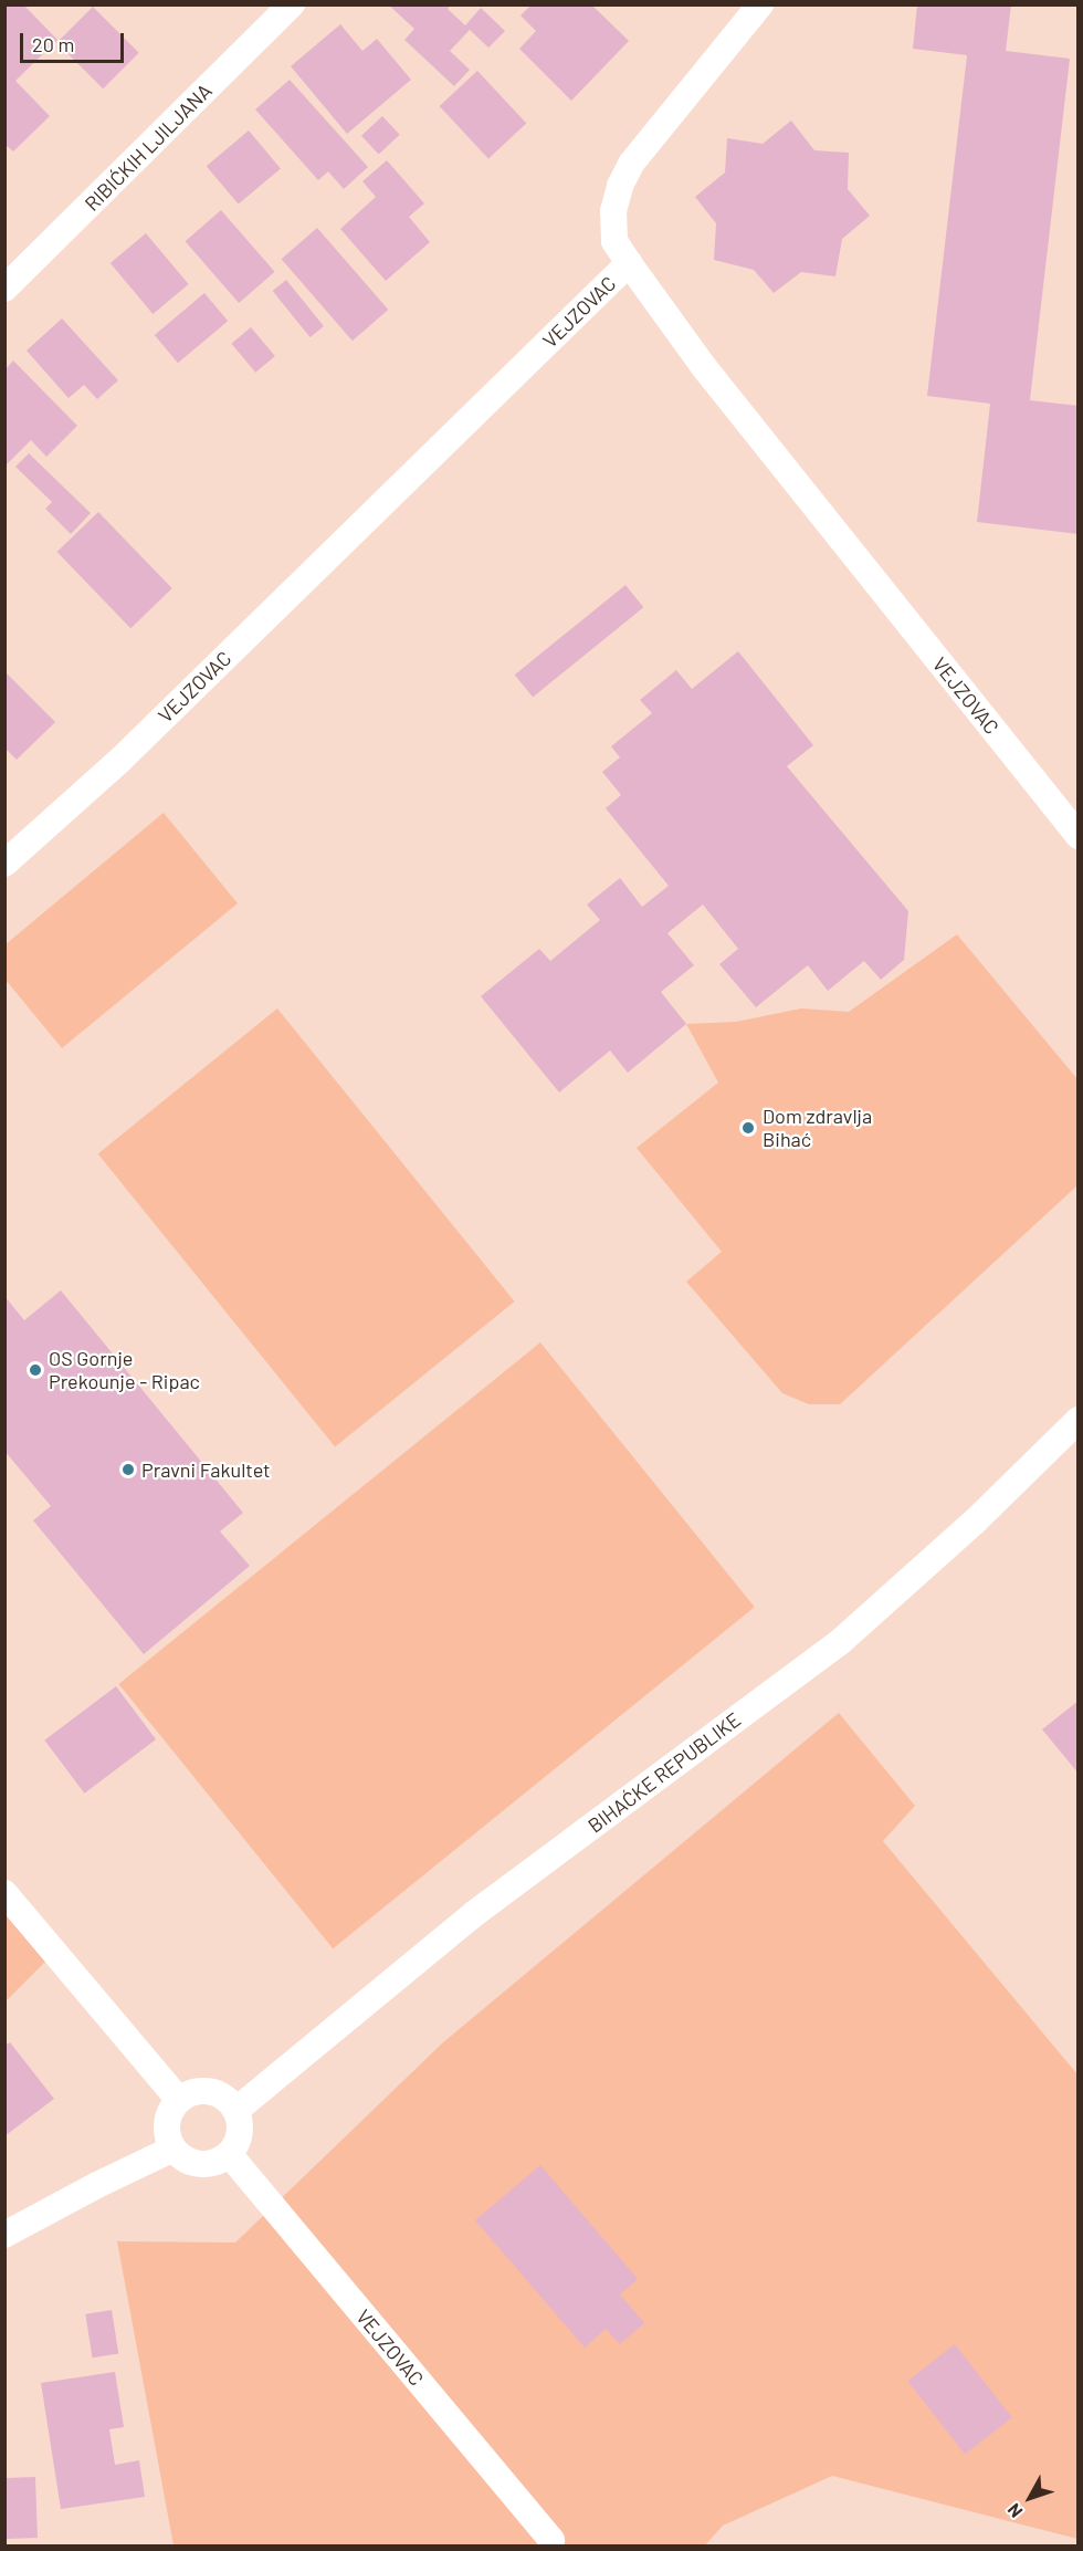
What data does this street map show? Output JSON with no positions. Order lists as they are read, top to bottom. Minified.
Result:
{"streets":{"street":["RIBIĆKIH LJILJANA","VEJZOVAC","BIHAĆKE REPUBLIKE"]},"crossings":[["VEJZOVAC","BIHAĆKE REPUBLIKE"]],"places":["Dom zdravlja Bihać","OS Gornje Prekounje - Ripac","Pravni Fakultet"],"scale_bar":"20 m","north":"bottom left"}
